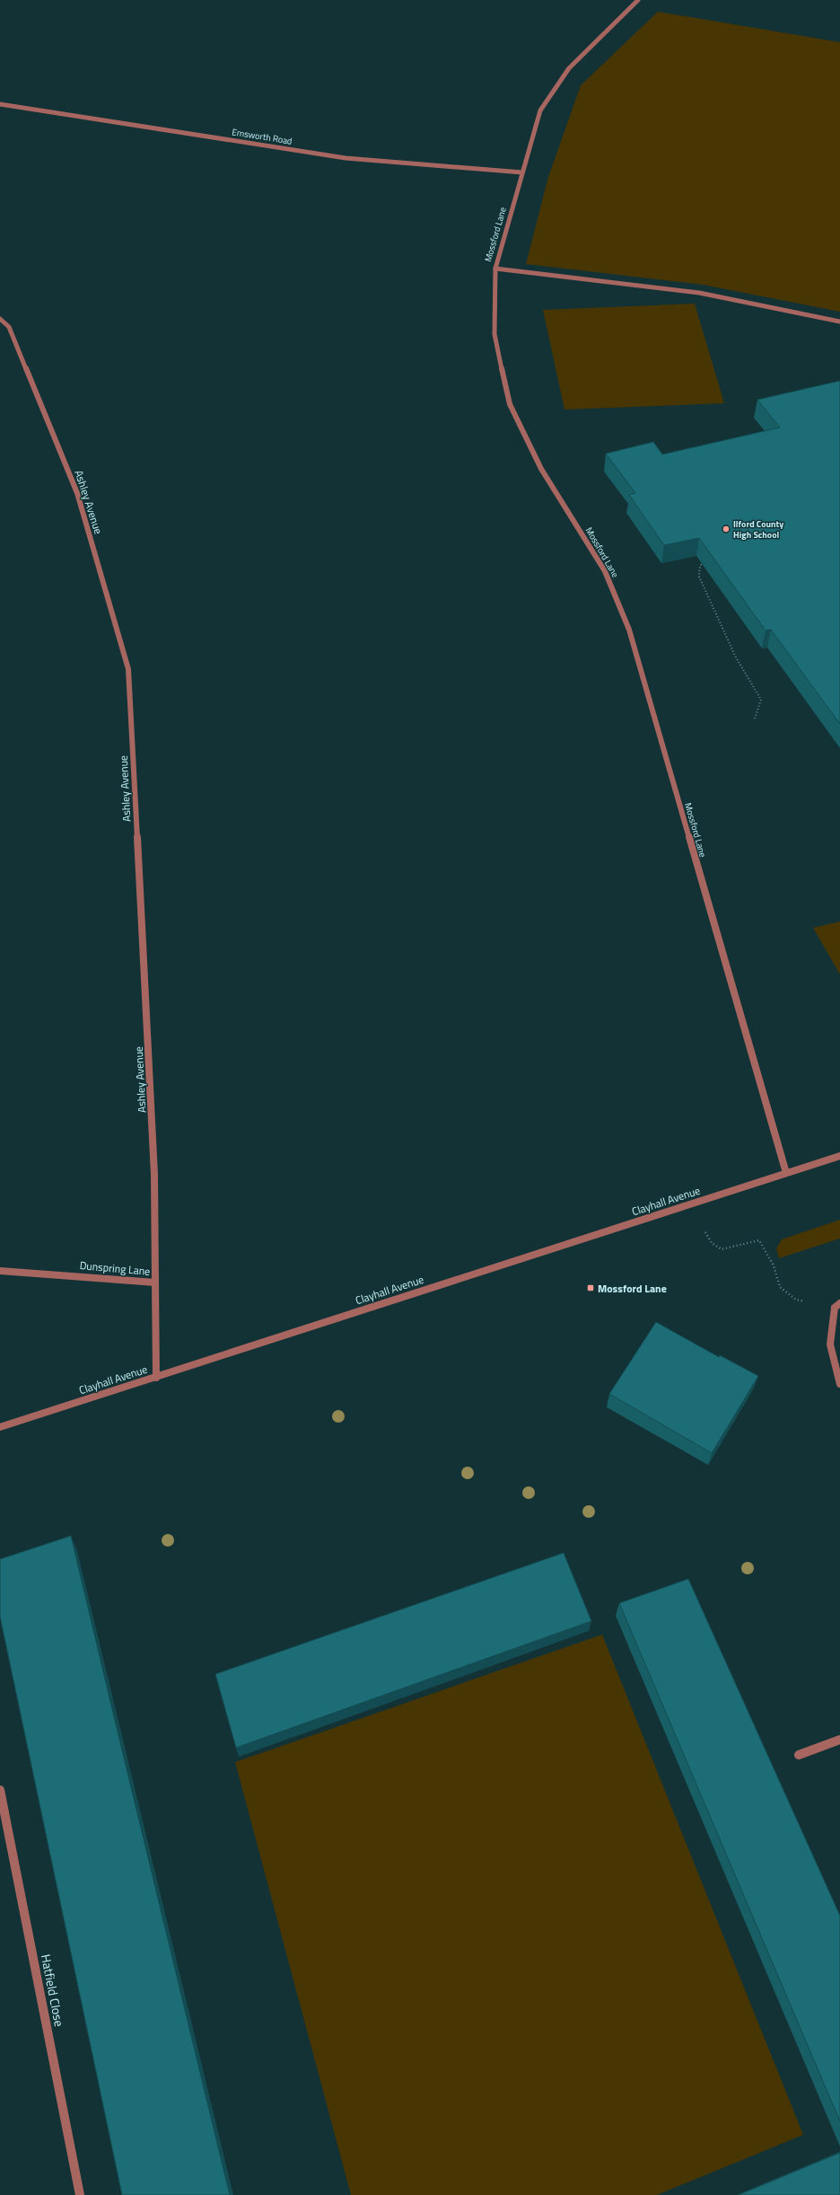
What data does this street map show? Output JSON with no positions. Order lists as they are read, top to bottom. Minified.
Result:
{"streets":{"street":["Emsworth Road","Mossford Lane","Ashley Avenue","Clayhall Avenue","Dunspring Lane","Hatfield Close"]},"crossings":[["Emsworth Road","Mossford Lane"],["Mossford Lane","Clayhall Avenue"],["Ashley Avenue","Dunspring Lane"],["Clayhall Avenue","Dunspring Lane"]],"places":{"other":["Ilford County High School"],"transit":["Mossford Lane"]}}
